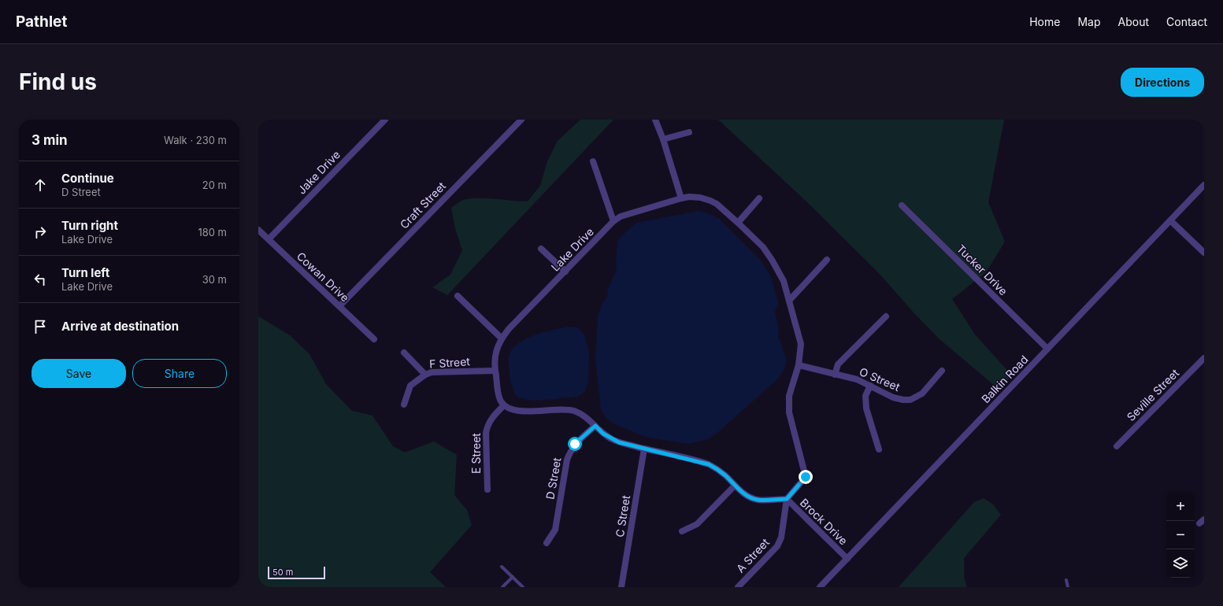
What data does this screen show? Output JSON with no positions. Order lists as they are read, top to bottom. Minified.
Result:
{"streets":{"street":["Jake Drive","Craft Street","Lake Drive","Tucker Drive","Cowan Drive","F Street","O Street","Balkin Road","Seville Street","E Street","D Street","C Street","Brock Drive","A Street"]},"crossings":[["Jake Drive","Cowan Drive"],["Craft Street","Cowan Drive"],["Lake Drive","F Street"],["Lake Drive","O Street"],["Lake Drive","E Street"],["Lake Drive","Brock Drive"],["Lake Drive","A Street"],["Tucker Drive","Balkin Road"],["Balkin Road","Brock Drive"],["Brock Drive","A Street"]],"scale_bar":"50 m","page":{"header":"Pathlet","nav":["Home","Map","About","Contact"],"buttons":["Directions",["Save","Share"]],"title":"Find us","heading":["3 min","Walk · 230 m"],"list":[["Continue","D Street","20 m"],["Turn right","Lake Drive","180 m"],["Turn left","Lake Drive","30 m"],"Arrive at destination"],"map_buttons":["+","−"],"scale":"50 m"}}
